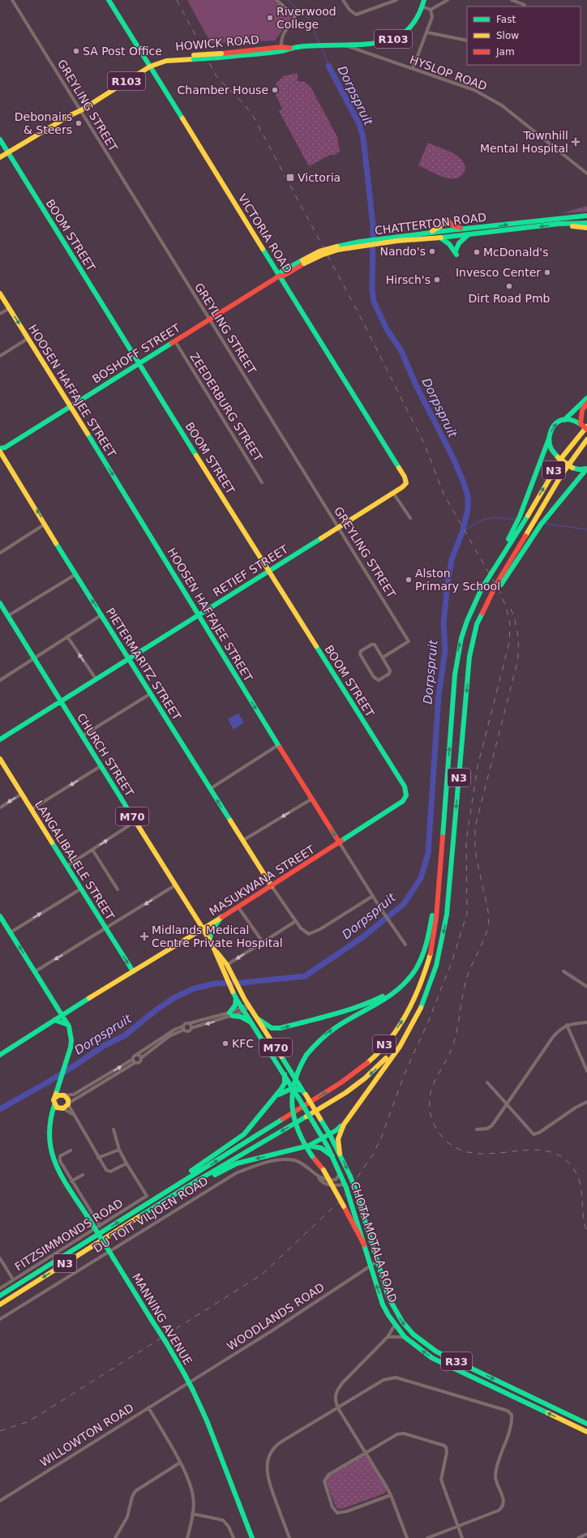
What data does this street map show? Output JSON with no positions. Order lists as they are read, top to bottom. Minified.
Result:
{"streets":{"main road":["R103","HOWICK ROAD","CHATTERTON ROAD","VICTORIA ROAD","BOOM STREET","BOSHOFF STREET","HOOSEN HAFFAJEE STREET","N3","RETIEF STREET","PIETERMARITZ STREET","CHURCH STREET","M70","LANGALIBALELE STREET","MASUKWANA STREET","CHOTA MOTALA ROAD","MANNING AVENUE","R33"],"street":["HYSLOP ROAD","GREYLING STREET","ZEEDERBURG STREET","DU TOIT VILJOEN ROAD","FITZSIMMONDS ROAD","WOODLANDS ROAD","WILLOWTON ROAD"]},"crossings":[["R103","HOWICK ROAD"],["R103","GREYLING STREET"],["R103","VICTORIA ROAD"],["R103","BOOM STREET"],["HOWICK ROAD","HYSLOP ROAD"],["HOWICK ROAD","VICTORIA ROAD"],["GREYLING STREET","BOSHOFF STREET"],["GREYLING STREET","RETIEF STREET"],["CHATTERTON ROAD","VICTORIA ROAD"],["CHATTERTON ROAD","BOSHOFF STREET"],["VICTORIA ROAD","BOSHOFF STREET"],["VICTORIA ROAD","RETIEF STREET"],["BOOM STREET","BOSHOFF STREET"],["BOOM STREET","RETIEF STREET"],["BOOM STREET","MASUKWANA STREET"],["BOSHOFF STREET","HOOSEN HAFFAJEE STREET"],["BOSHOFF STREET","ZEEDERBURG STREET"],["BOSHOFF STREET","PIETERMARITZ STREET"],["HOOSEN HAFFAJEE STREET","RETIEF STREET"],["HOOSEN HAFFAJEE STREET","MASUKWANA STREET"],["RETIEF STREET","PIETERMARITZ STREET"],["RETIEF STREET","CHURCH STREET"],["PIETERMARITZ STREET","MASUKWANA STREET"],["CHURCH STREET","MASUKWANA STREET"],["CHURCH STREET","CHOTA MOTALA ROAD"],["LANGALIBALELE STREET","MASUKWANA STREET"],["DU TOIT VILJOEN ROAD","CHOTA MOTALA ROAD"],["CHOTA MOTALA ROAD","WOODLANDS ROAD"],["WOODLANDS ROAD","WILLOWTON ROAD"]],"one_way":["HOOSEN HAFFAJEE STREET","PIETERMARITZ STREET"],"water":["Dorpspruit"],"places":{"other":["Riverwood College","SA Post Office","Chamber House","Debonairs & Steers","Nando's","McDonald's","Invesco Center","Hirsch's","Dirt Road Pmb","Alston Primary School","KFC"],"health":["Townhill Mental Hospital","Midlands Medical Centre Private Hospital"],"transit":["Victoria"]},"legend":["Fast","Slow","Jam"]}
